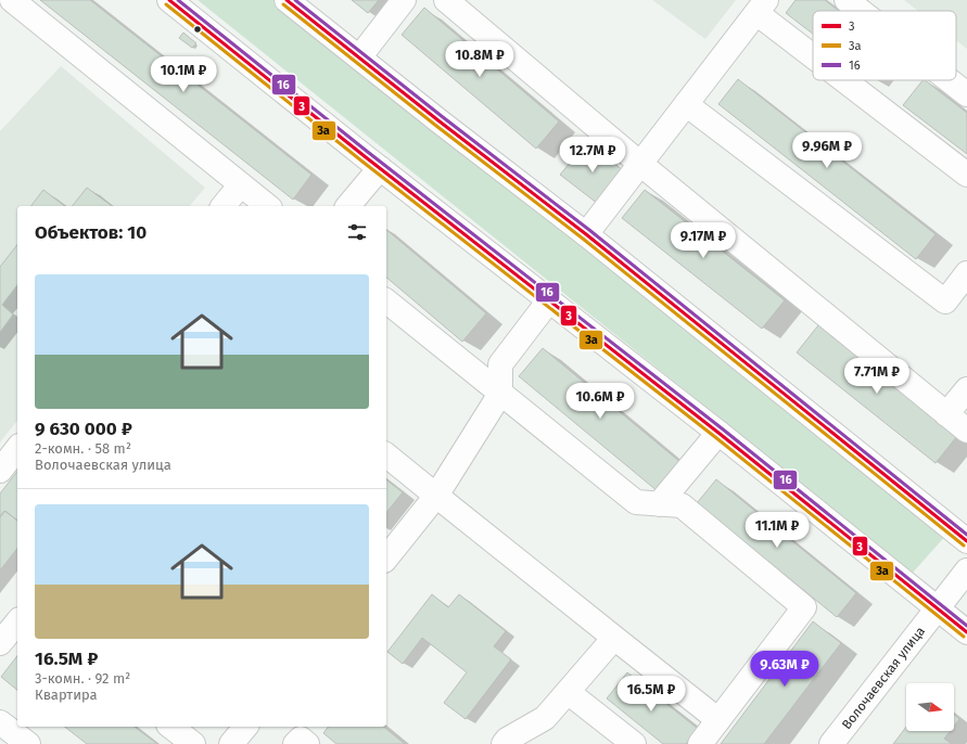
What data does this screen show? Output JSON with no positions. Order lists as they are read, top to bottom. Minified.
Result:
{"streets":{"main road":["Волочаевская улица"]},"lines":["transit line 3","transit line 16","transit line 3а"],"legend":["3","3а","16"],"north":"right","page":{"price":["10.8M ₽","10.1M ₽","9.96M ₽","12.7M ₽","9.17M ₽","7.71M ₽","10.6M ₽","11.1M ₽","9.63M ₽","16.5M ₽"],"heading":"Объектов: 10","list":[{"name":"9 630 000 ₽","note":"2-комн. · 58 m² · Волочаевская улица"},{"name":"16.5M ₽","note":"3-комн. · 92 m² · Квартира"}]}}
